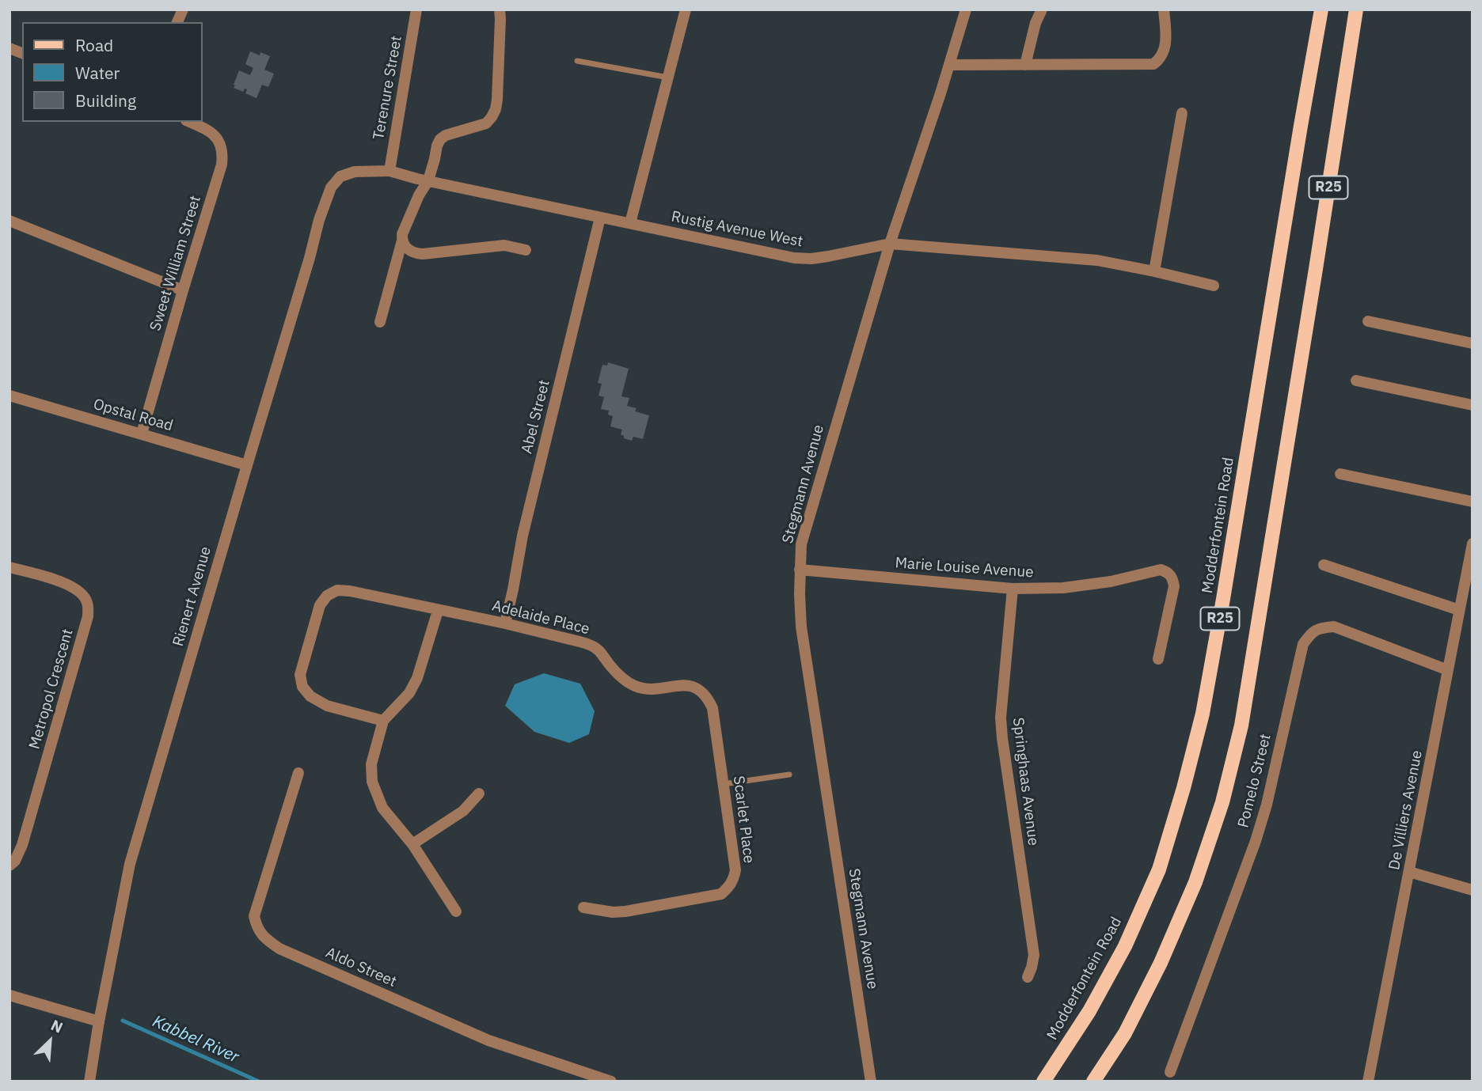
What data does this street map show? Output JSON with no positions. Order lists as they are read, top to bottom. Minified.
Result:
{"streets":{"main road":["R25","Modderfontein Road"],"street":["Terenure Street","Rustig Avenue West","Sweet William Street","Opstal Road","Abel Street","Stegmann Avenue","Marie Louise Avenue","Rienert Avenue","Adelaide Place","Metropol Crescent","Pomelo Street","Springhaas Avenue","De Villiers Avenue","Scarlet Place","Aldo Street"]},"crossings":[["Terenure Street","Rustig Avenue West"],["Terenure Street","Rienert Avenue"],["Rustig Avenue West","Abel Street"],["Rustig Avenue West","Stegmann Avenue"],["Rustig Avenue West","Rienert Avenue"],["Sweet William Street","Opstal Road"],["Opstal Road","Rienert Avenue"],["Abel Street","Adelaide Place"],["Stegmann Avenue","Marie Louise Avenue"],["Marie Louise Avenue","Springhaas Avenue"],["Adelaide Place","Scarlet Place"],["Pomelo Street","De Villiers Avenue"]],"water":["Kabbel River"],"legend":["Road","Water","Building"],"north":"top right"}
